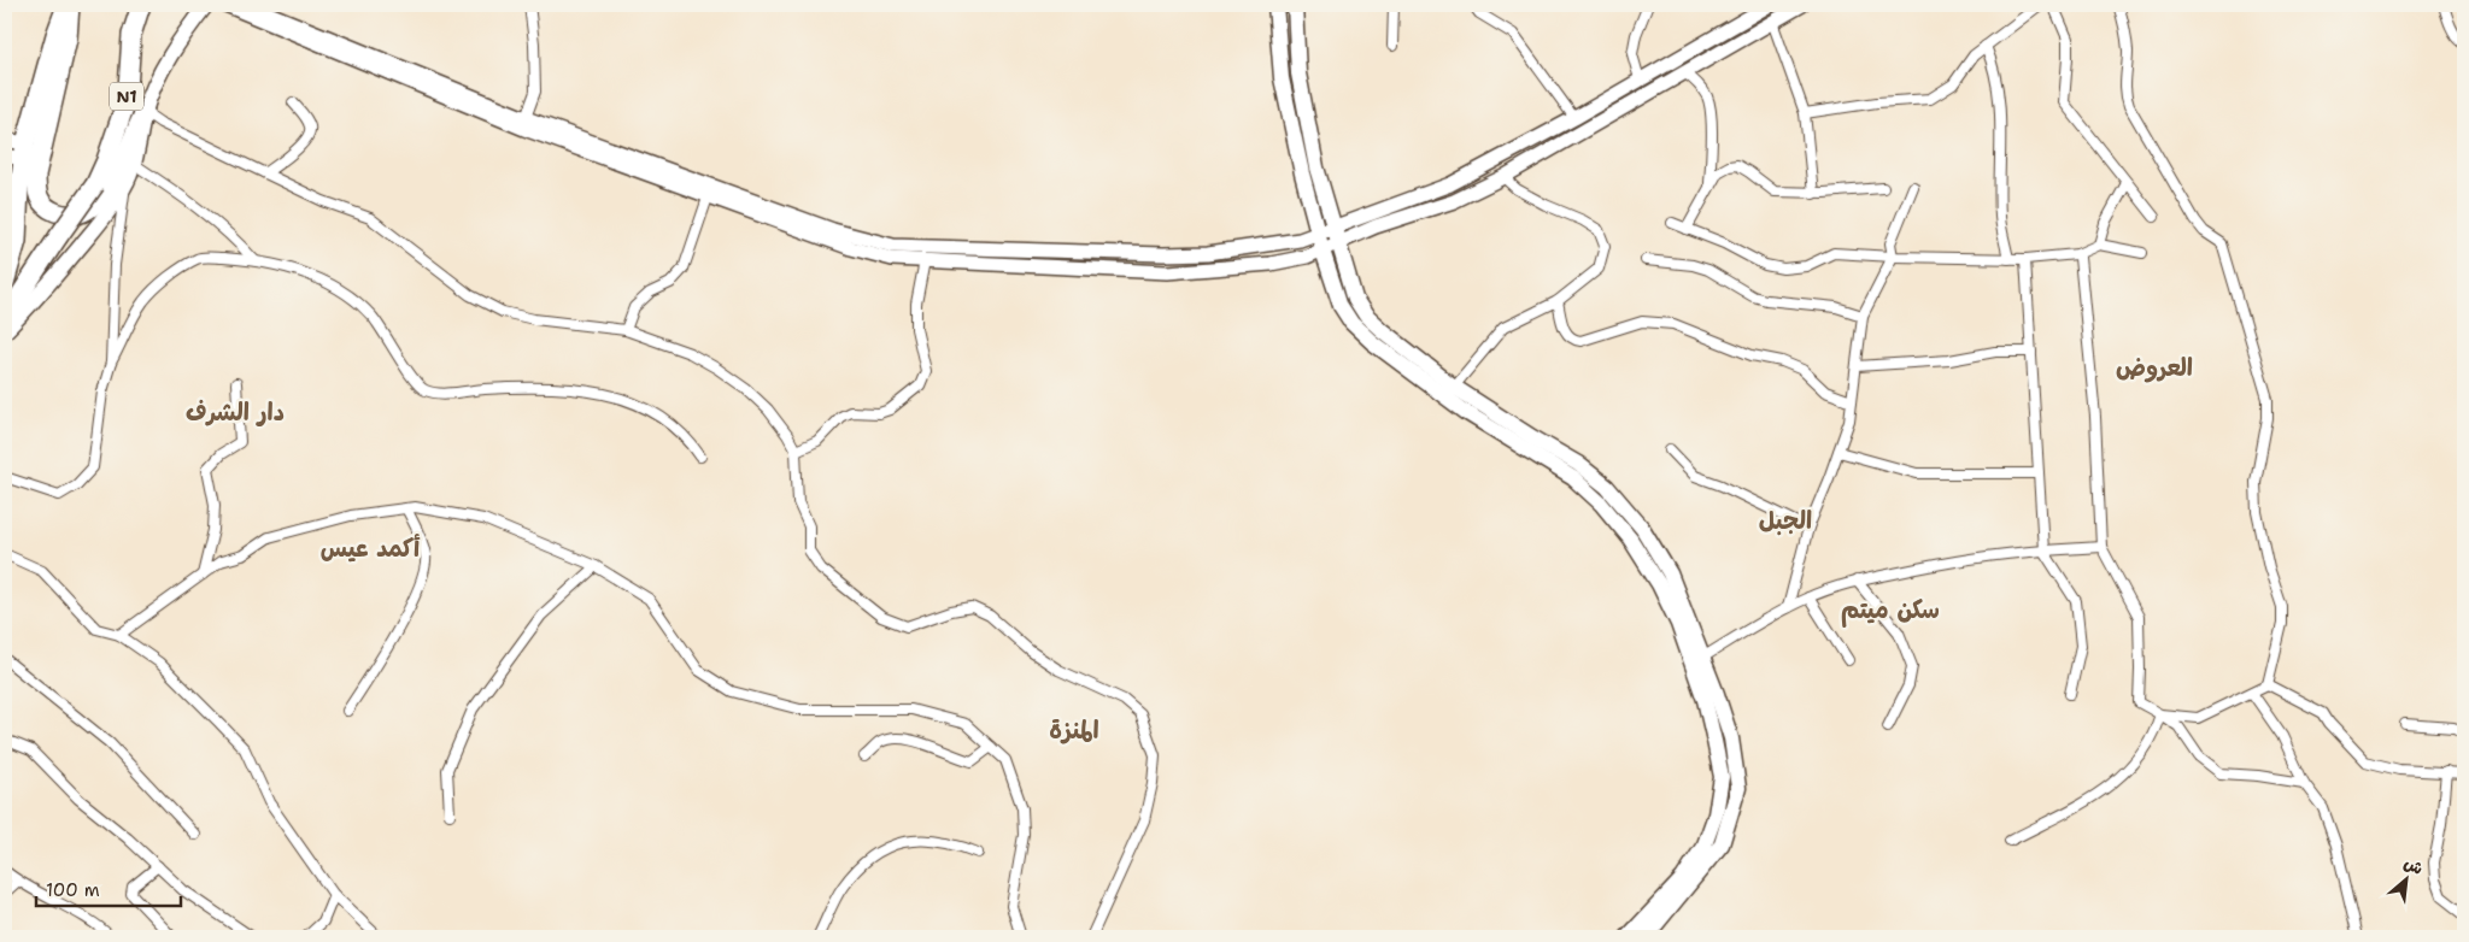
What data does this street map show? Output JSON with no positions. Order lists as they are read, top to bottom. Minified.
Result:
{"streets":{"highway":["N1"]},"districts":["العروض","دار الشرف","الجبل","أكمد عيس","سكن ميتم","المنزة"],"scale_bar":"100 m","north":"top right"}
